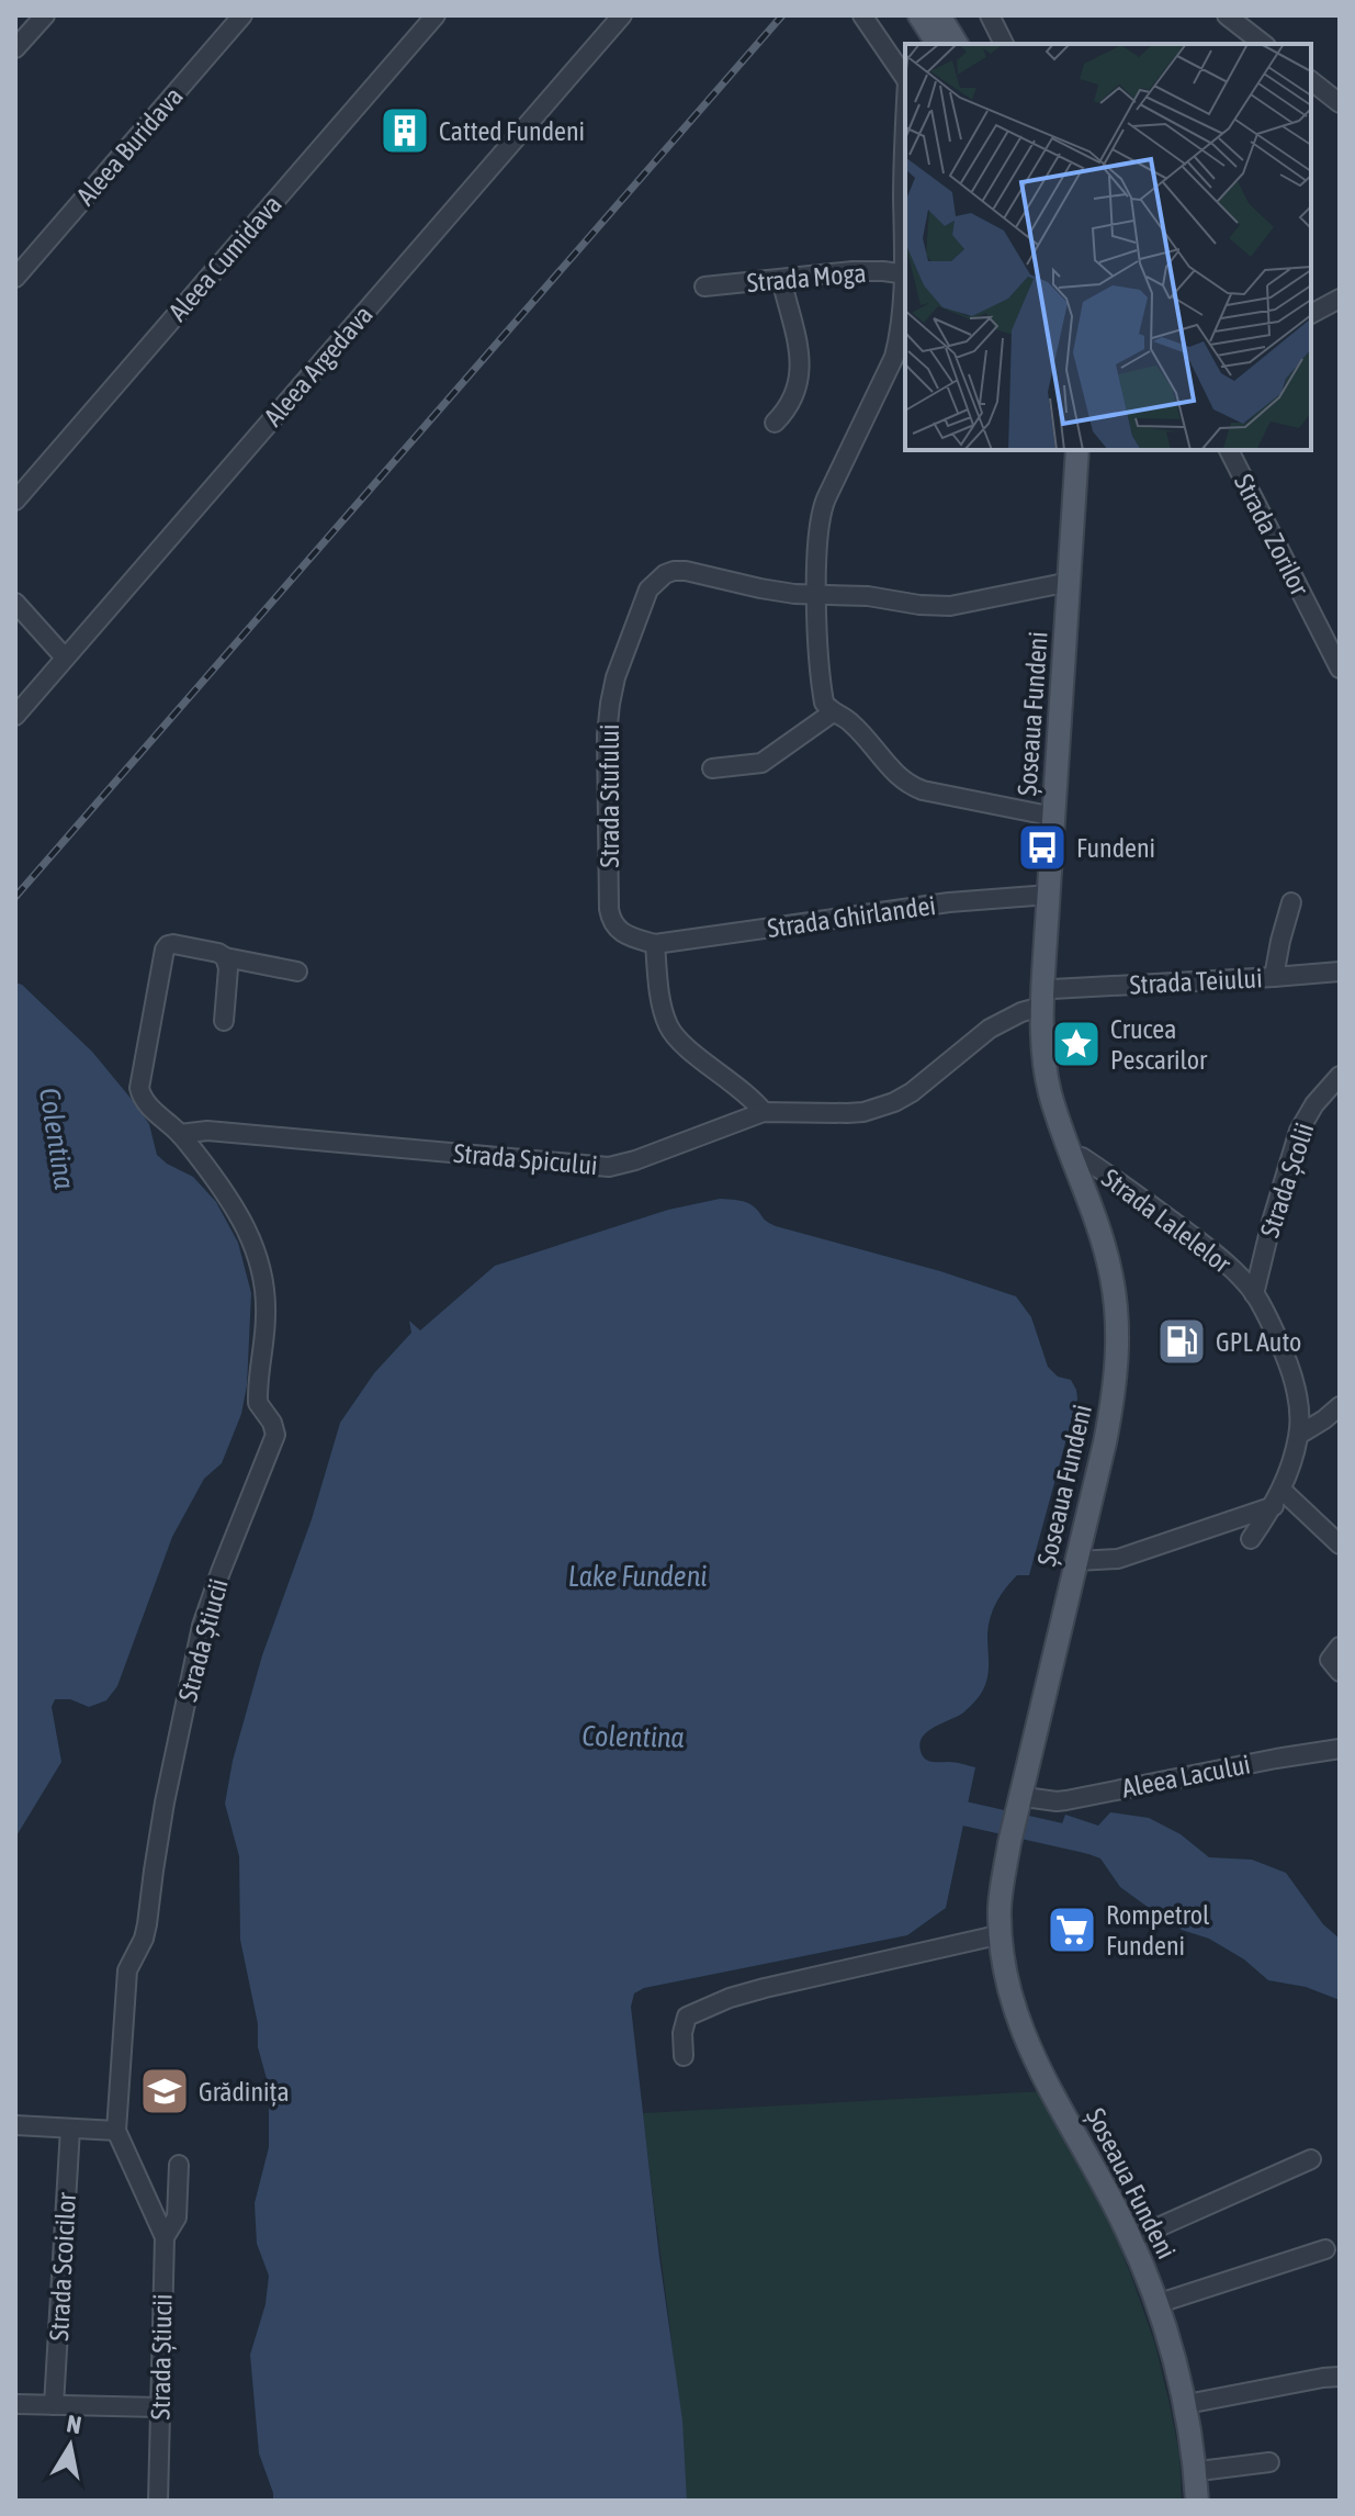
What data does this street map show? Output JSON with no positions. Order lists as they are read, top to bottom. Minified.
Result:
{"streets":{"main road":["Șoseaua Fundeni"],"street":["Aleea Buridava","Aleea Cumidava","Strada Moga","Aleea Argedava","Strada Zorilor","Strada Stufului","Strada Ghirlandei","Strada Teiului","Strada Spicului","Strada Școlii","Strada Lalelelor","Strada Știucii","Aleea Lacului","Strada Scoicilor"]},"crossings":[["Șoseaua Fundeni","Strada Ghirlandei"],["Șoseaua Fundeni","Strada Teiului"],["Șoseaua Fundeni","Strada Spicului"],["Șoseaua Fundeni","Strada Lalelelor"],["Șoseaua Fundeni","Aleea Lacului"],["Strada Stufului","Strada Ghirlandei"],["Strada Teiului","Strada Spicului"],["Strada Spicului","Strada Știucii"],["Strada Școlii","Strada Lalelelor"]],"water":["Colentina","Lake Fundeni"],"places":{"building":["Catted Fundeni"],"bus stop":["Fundeni"],"place":["Crucea Pescarilor"],"fuel station":["GPL Auto"],"supermarket":["Rompetrol Fundeni"],"school or university":["Grădinița"]},"north":"top"}
